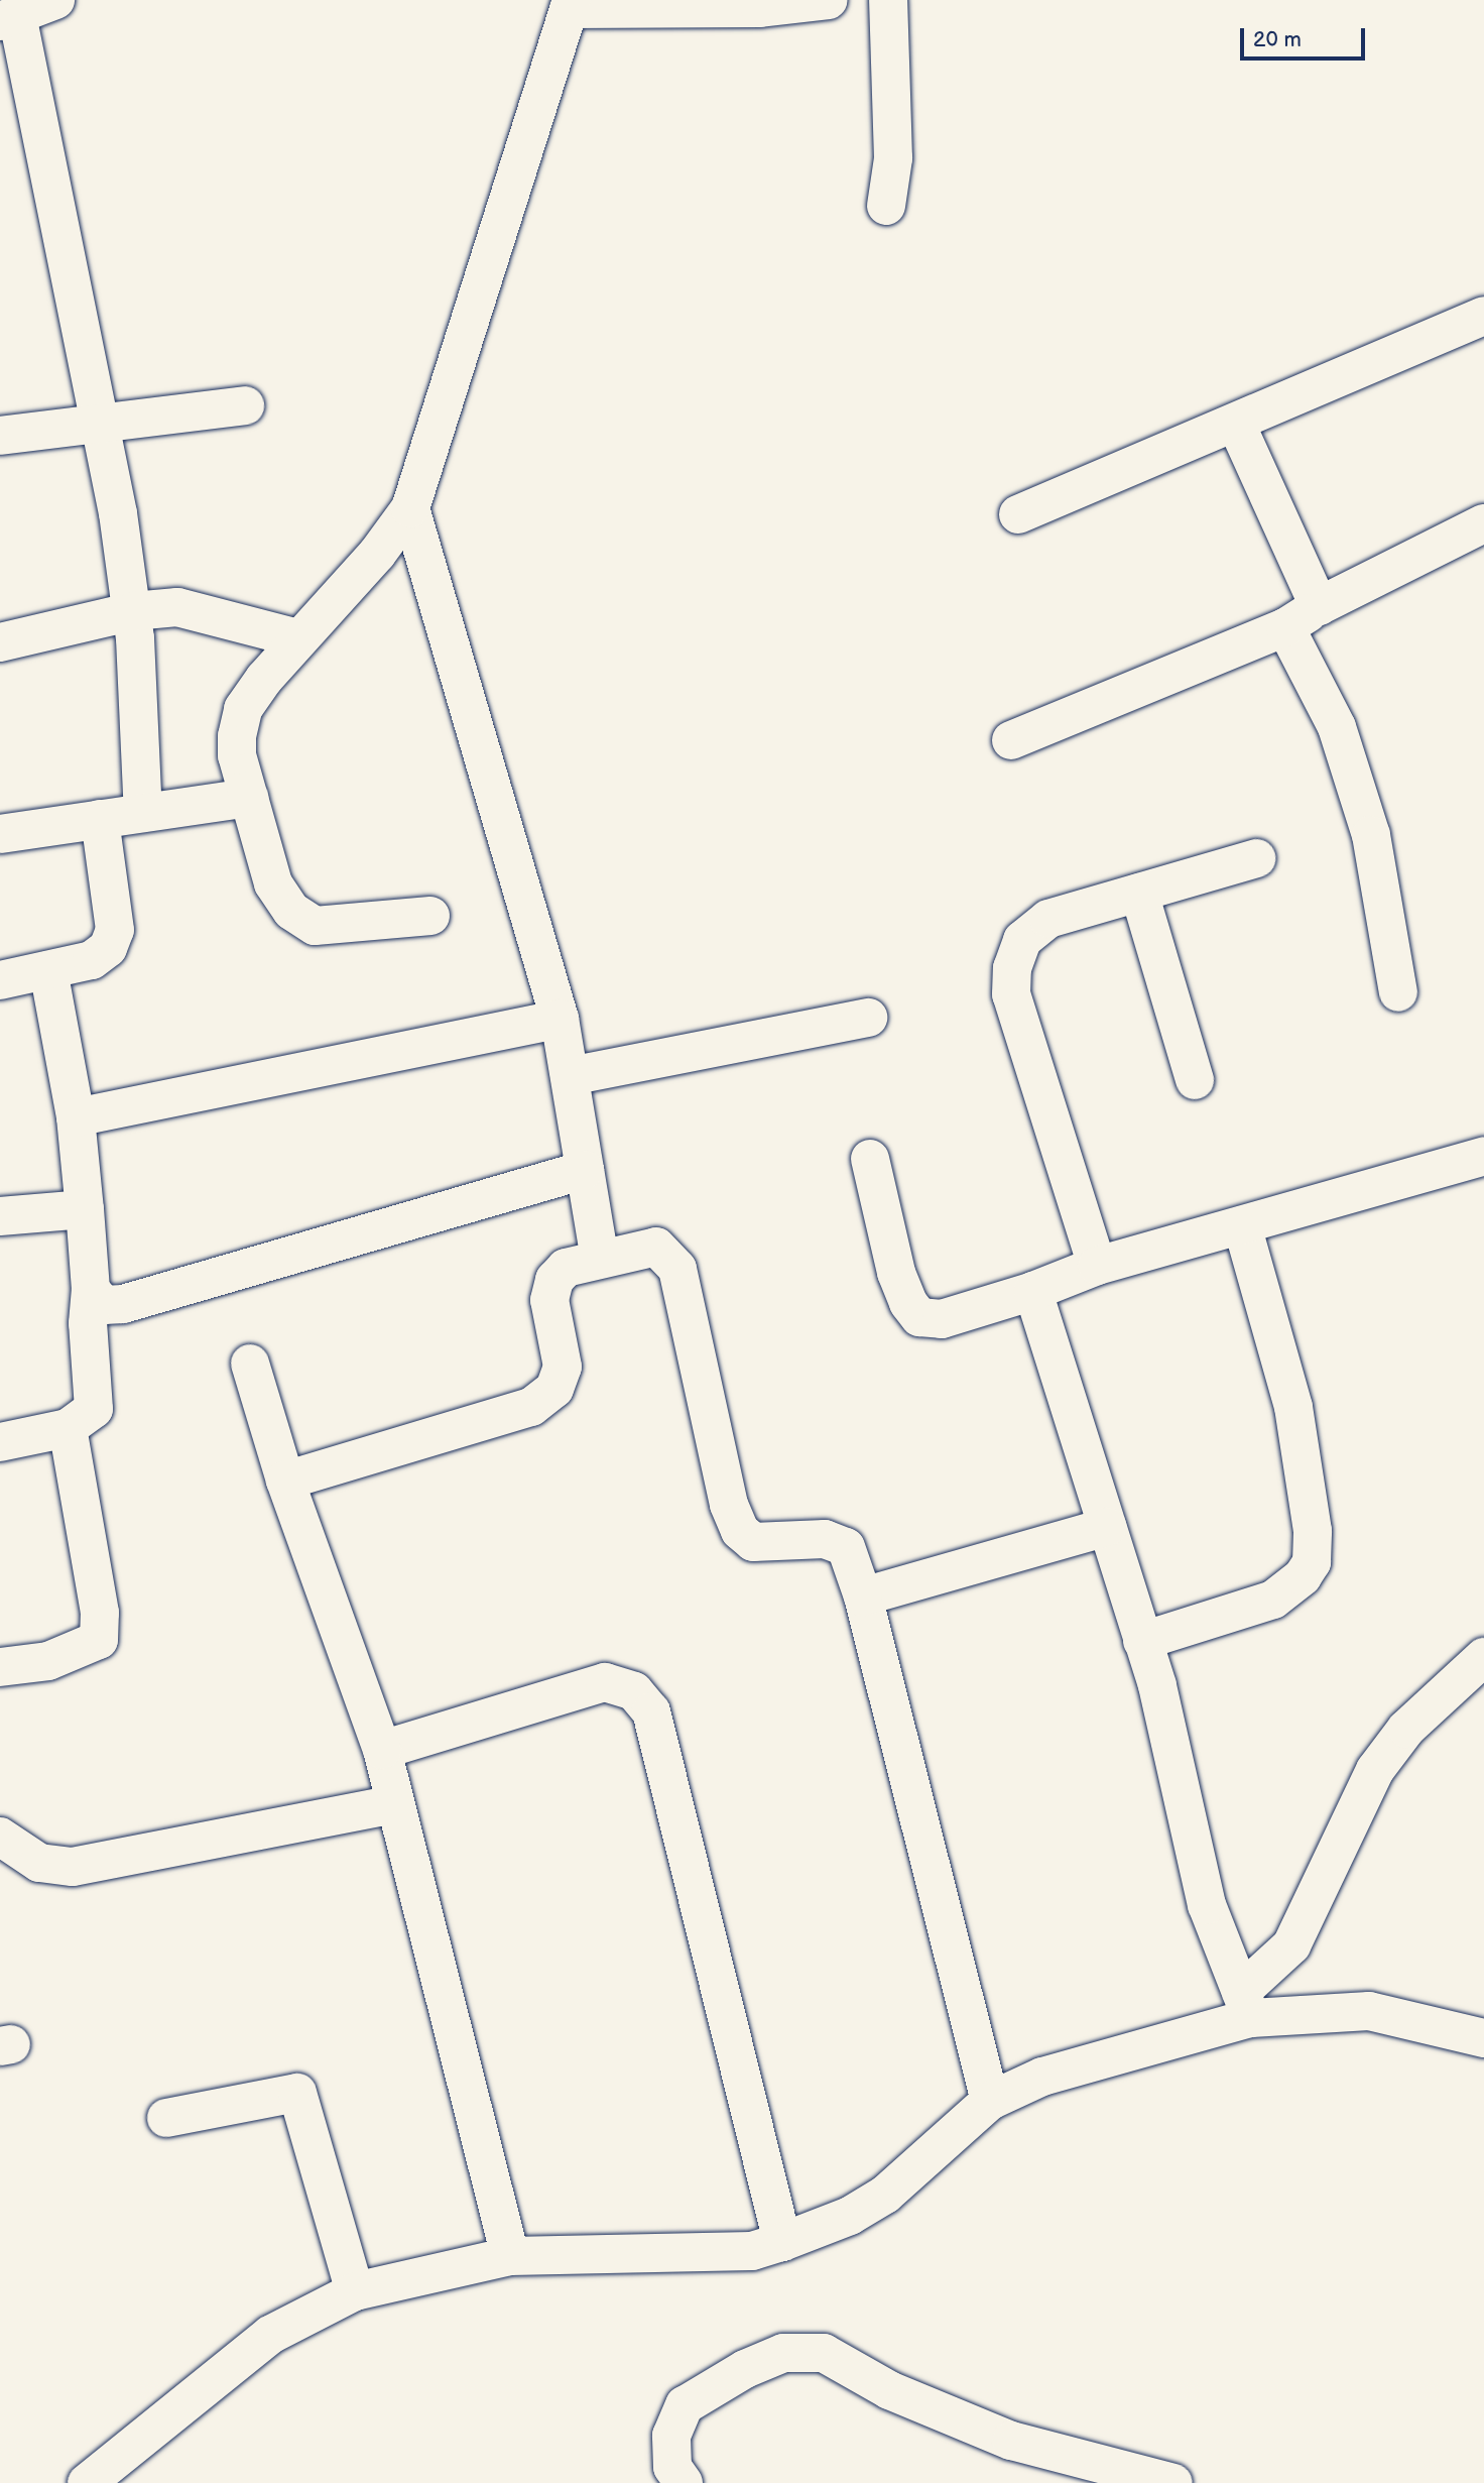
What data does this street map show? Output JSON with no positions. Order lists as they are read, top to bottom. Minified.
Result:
{"scale_bar":"20 m"}
